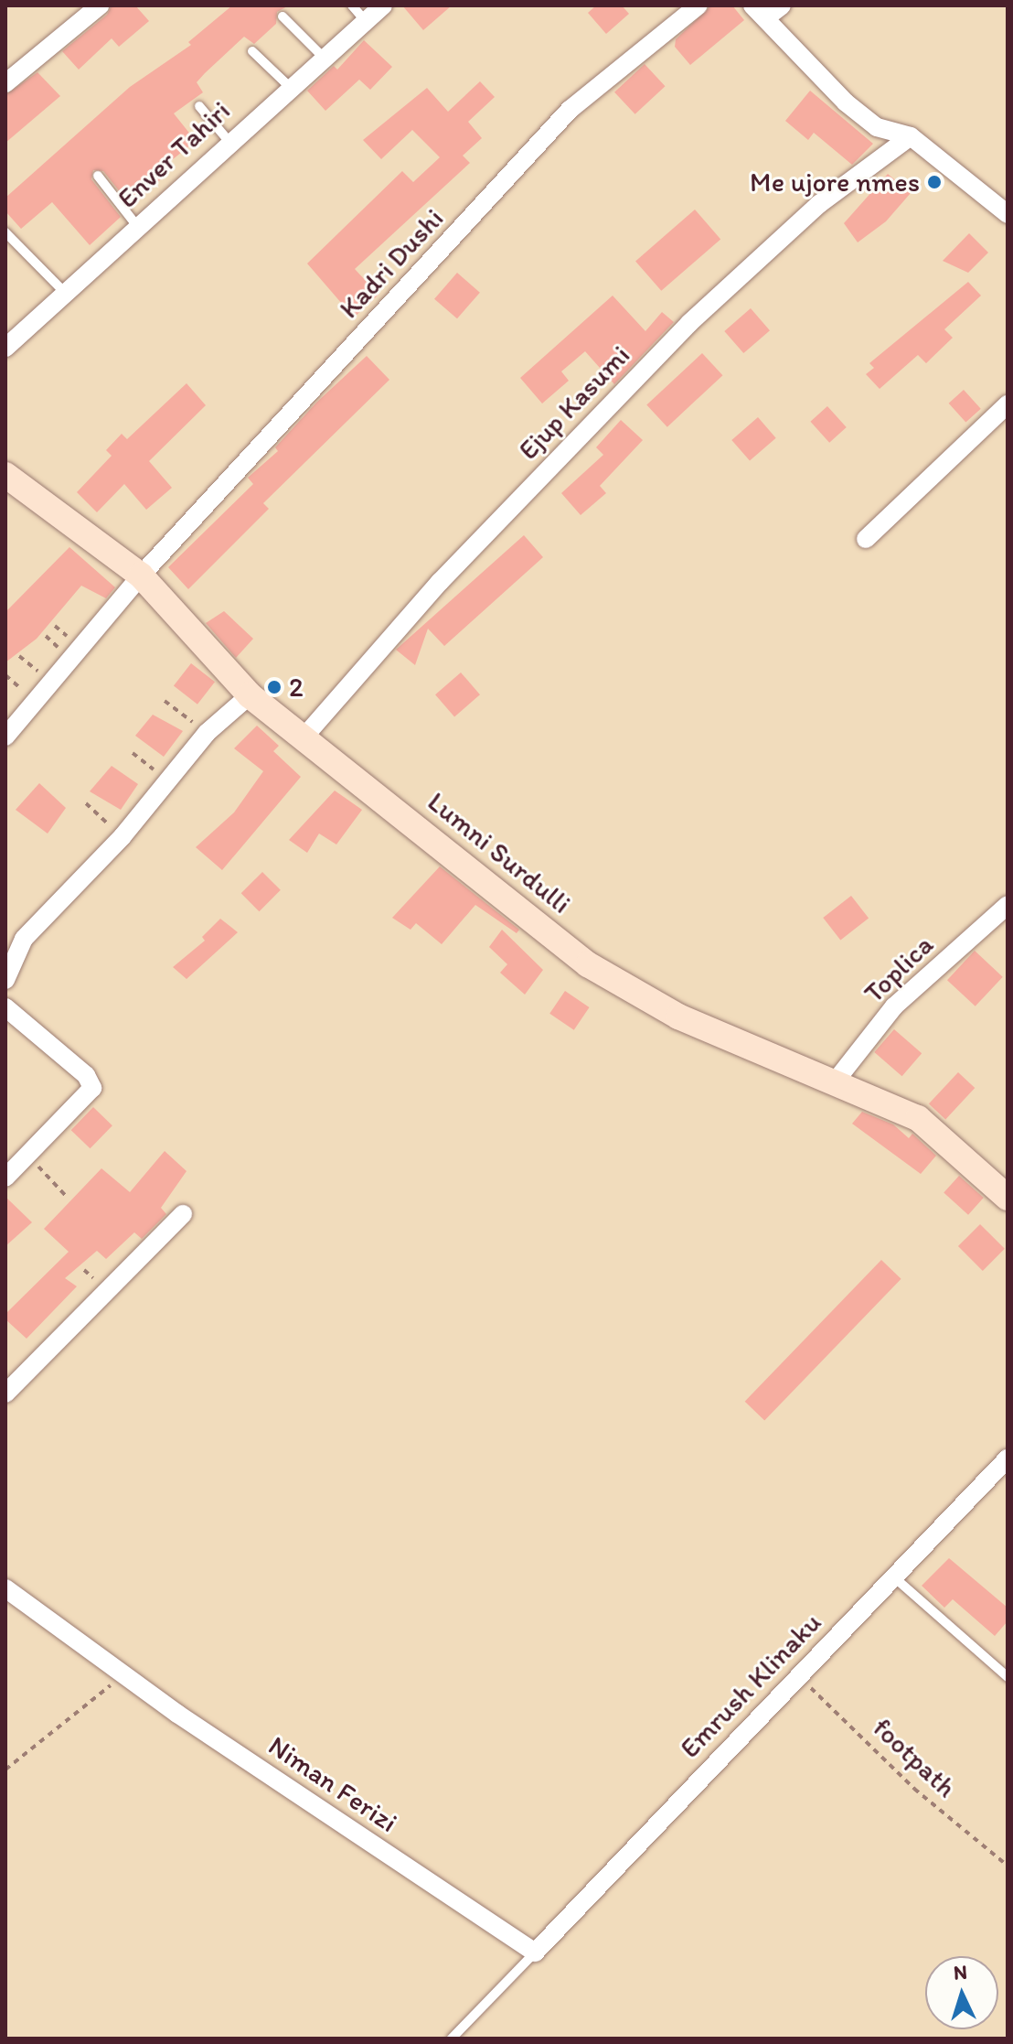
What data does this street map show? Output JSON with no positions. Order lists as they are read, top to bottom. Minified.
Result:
{"streets":{"street":["Enver Tahiri","Kadri Dushi","Ejup Kasumi","Lumni Surdulli","Toplica","Emrush Klinaku","Niman Ferizi"],"path":["footpath"]},"crossings":[["Kadri Dushi","Lumni Surdulli"],["Ejup Kasumi","Lumni Surdulli"],["Lumni Surdulli","Toplica"],["Emrush Klinaku","footpath"],["Emrush Klinaku","Niman Ferizi"]],"places":["Me ujore nmes","2"],"north":"top"}
